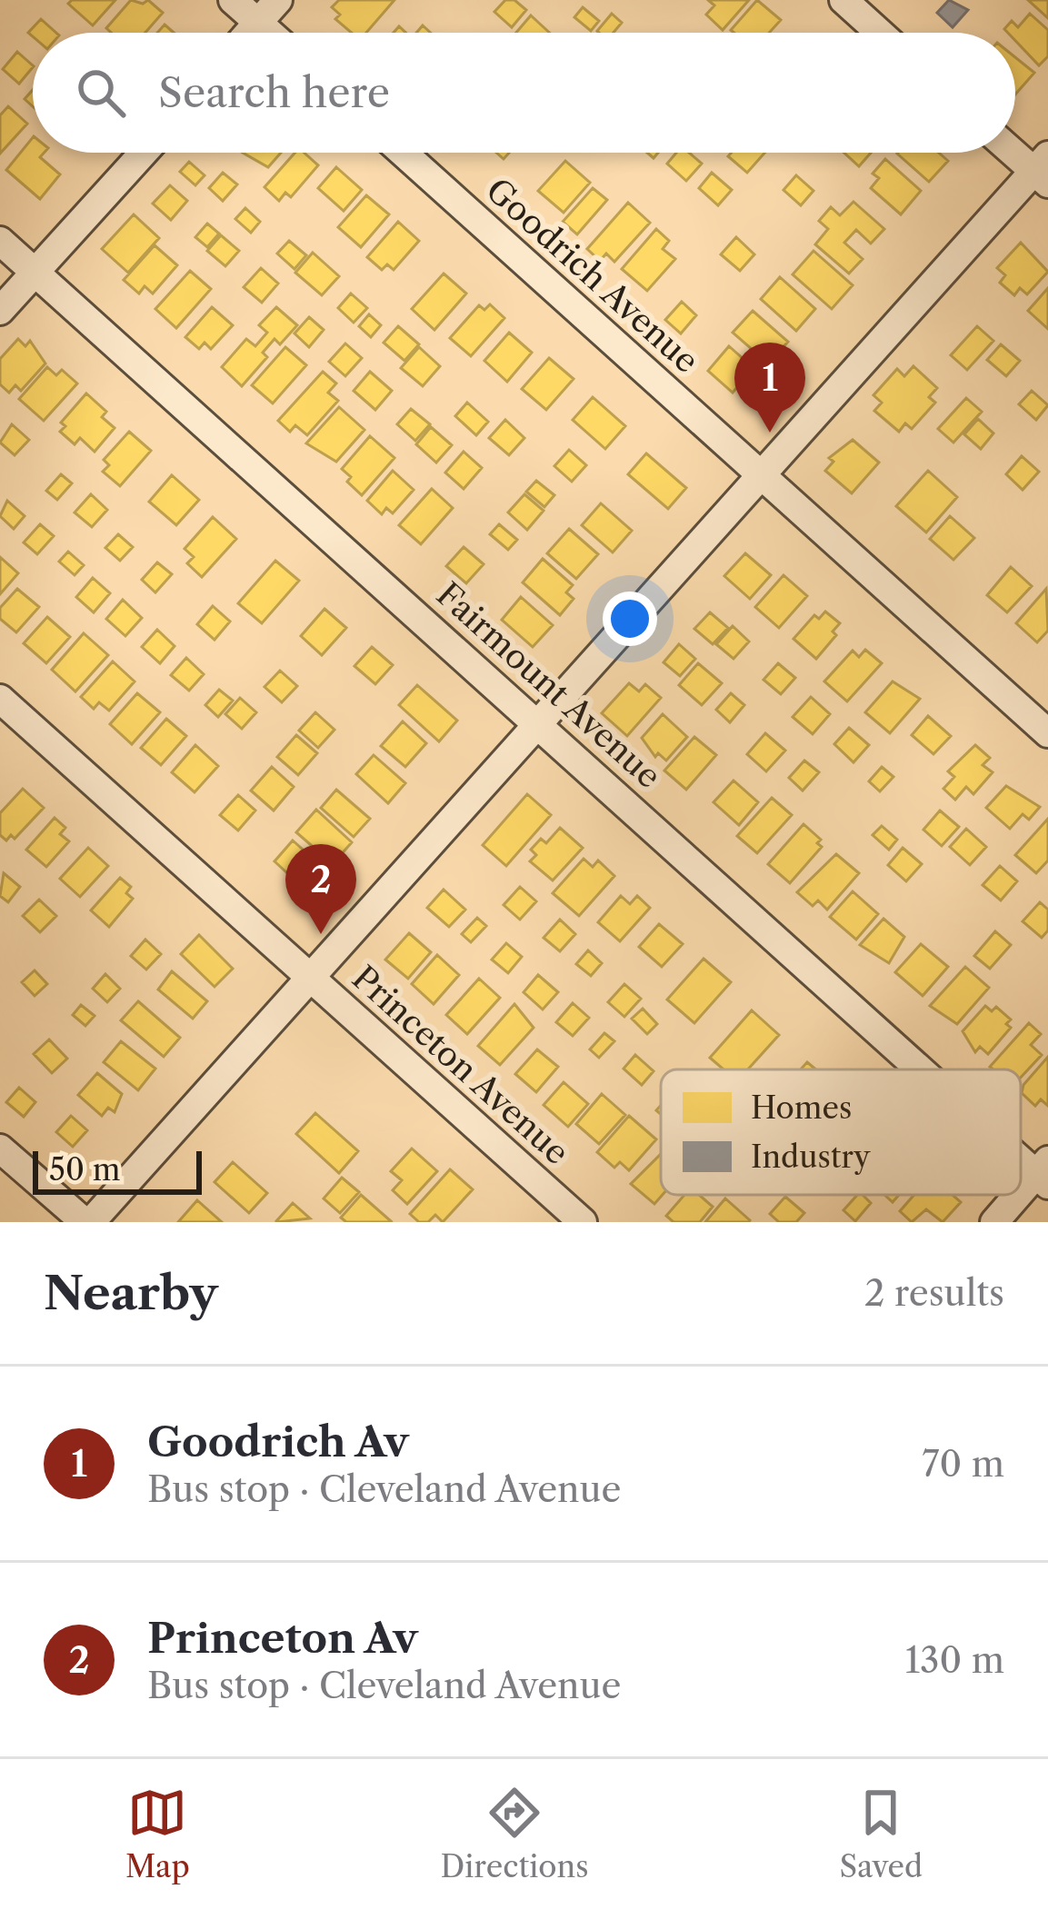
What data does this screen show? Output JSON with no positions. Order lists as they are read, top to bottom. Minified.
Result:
{"streets":{"street":["Goodrich Avenue","Fairmount Avenue","Princeton Avenue"]},"legend":["Homes","Industry"],"scale_bar":"50 m","page":{"search":"Search here","pins":["1","2"],"scale":"50 m","heading":["Nearby","2 results"],"list":[{"mark":"1","name":"Goodrich Av","note":"Bus stop · Cleveland Avenue","value":"70 m"},{"mark":"2","name":"Princeton Av","note":"Bus stop · Cleveland Avenue","value":"130 m"}],"nav":["Map","Directions","Saved"]}}
